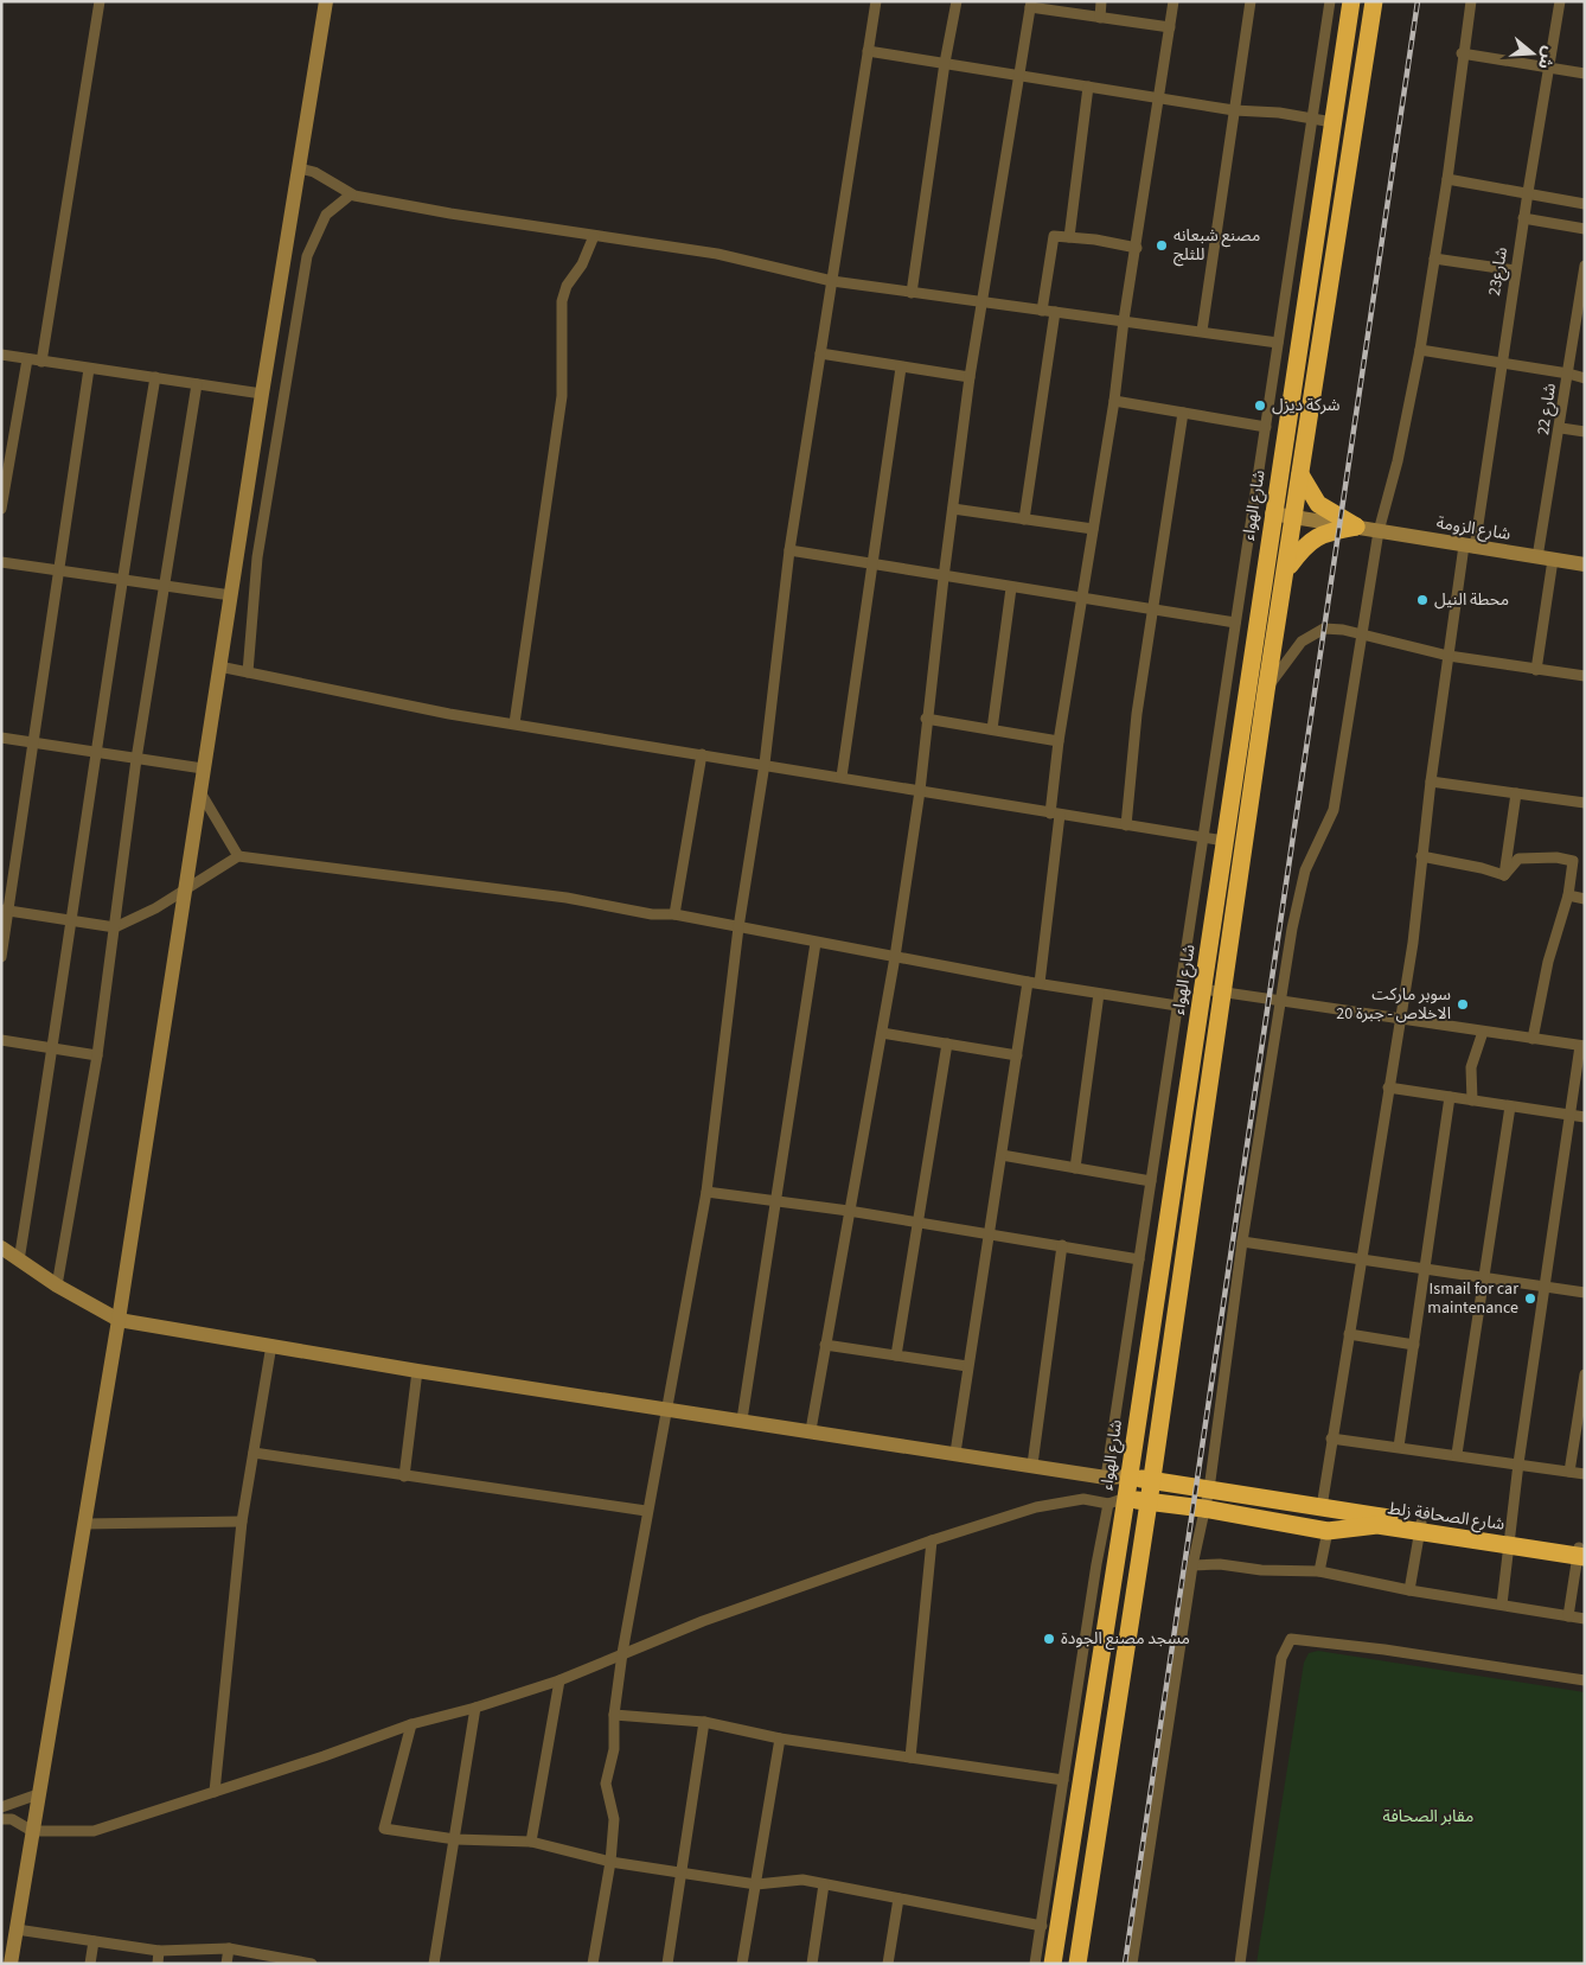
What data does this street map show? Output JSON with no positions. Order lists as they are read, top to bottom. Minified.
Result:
{"streets":{"highway":["شارع الهواء","شارع الصحافة زلط"],"street":["شارع23","شارع 22","شارع الزومة"]},"crossings":[["شارع23","شارع الزومة"],["شارع23","شارع الصحافة زلط"],["شارع 22","شارع الزومة"],["شارع الهواء","شارع الزومة"],["شارع الهواء","شارع الصحافة زلط"]],"parks":["مقابر الصحافة"],"places":["مصنع شبعانه للثلج","شركة ديزل","محطة النيل","سوبر ماركت الاخلاص - جبرة 20","Ismail for car maintenance","مسجد مصنع الجودة"],"north":"right"}
